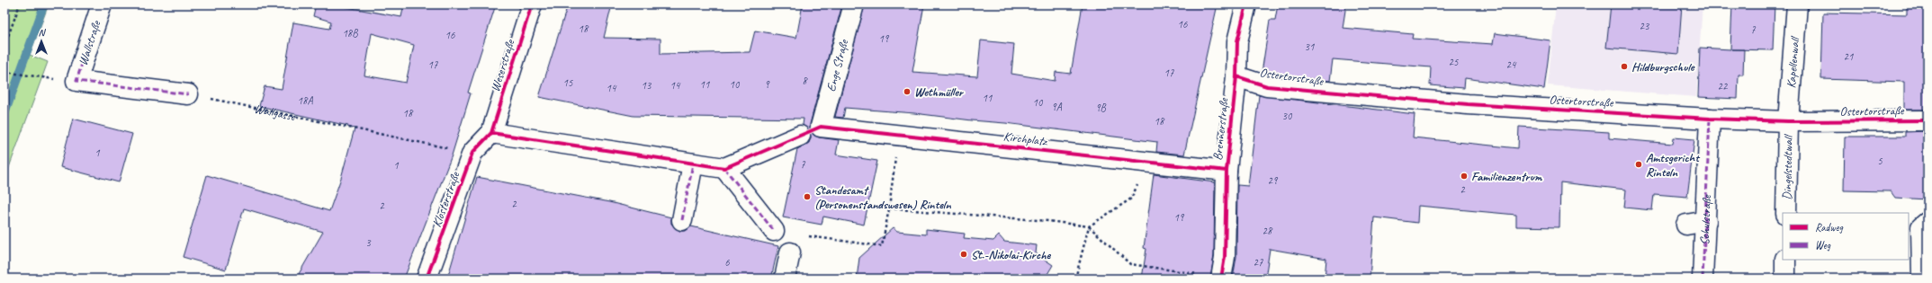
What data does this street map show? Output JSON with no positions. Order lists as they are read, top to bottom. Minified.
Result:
{"streets":{"street":["Wallstraße","Kapellenwall","Weserstraße","Enge Straße","Ostertorstraße","Brennerstraße","Kirchplatz","Dingelstedtwall","Klosterstraße","Schulstraße"],"path":["Wallgasse"]},"crossings":[["Kapellenwall","Ostertorstraße"],["Kapellenwall","Dingelstedtwall"],["Weserstraße","Klosterstraße"],["Enge Straße","Kirchplatz"],["Ostertorstraße","Brennerstraße"],["Ostertorstraße","Dingelstedtwall"],["Ostertorstraße","Schulstraße"],["Wallgasse","Klosterstraße"],["Brennerstraße","Kirchplatz"]],"places":["Hildburgschule","Wethmüller","Amtsgericht Rinteln","Familienzentrum","Standesamt (Personenstandswesen) Rinteln","St.-Nikolai-Kirche"],"house_numbers":["16","23","18","7","18B","16","19","31","21","25","17","24","17","8","15","11","10","9","13","14","22","14","11","18A","10","9A","9B","18","30","18","1","5","7","1","29","2","2","2","19","28","3","6","27"],"legend":["Radweg","Weg"],"north":"top"}
